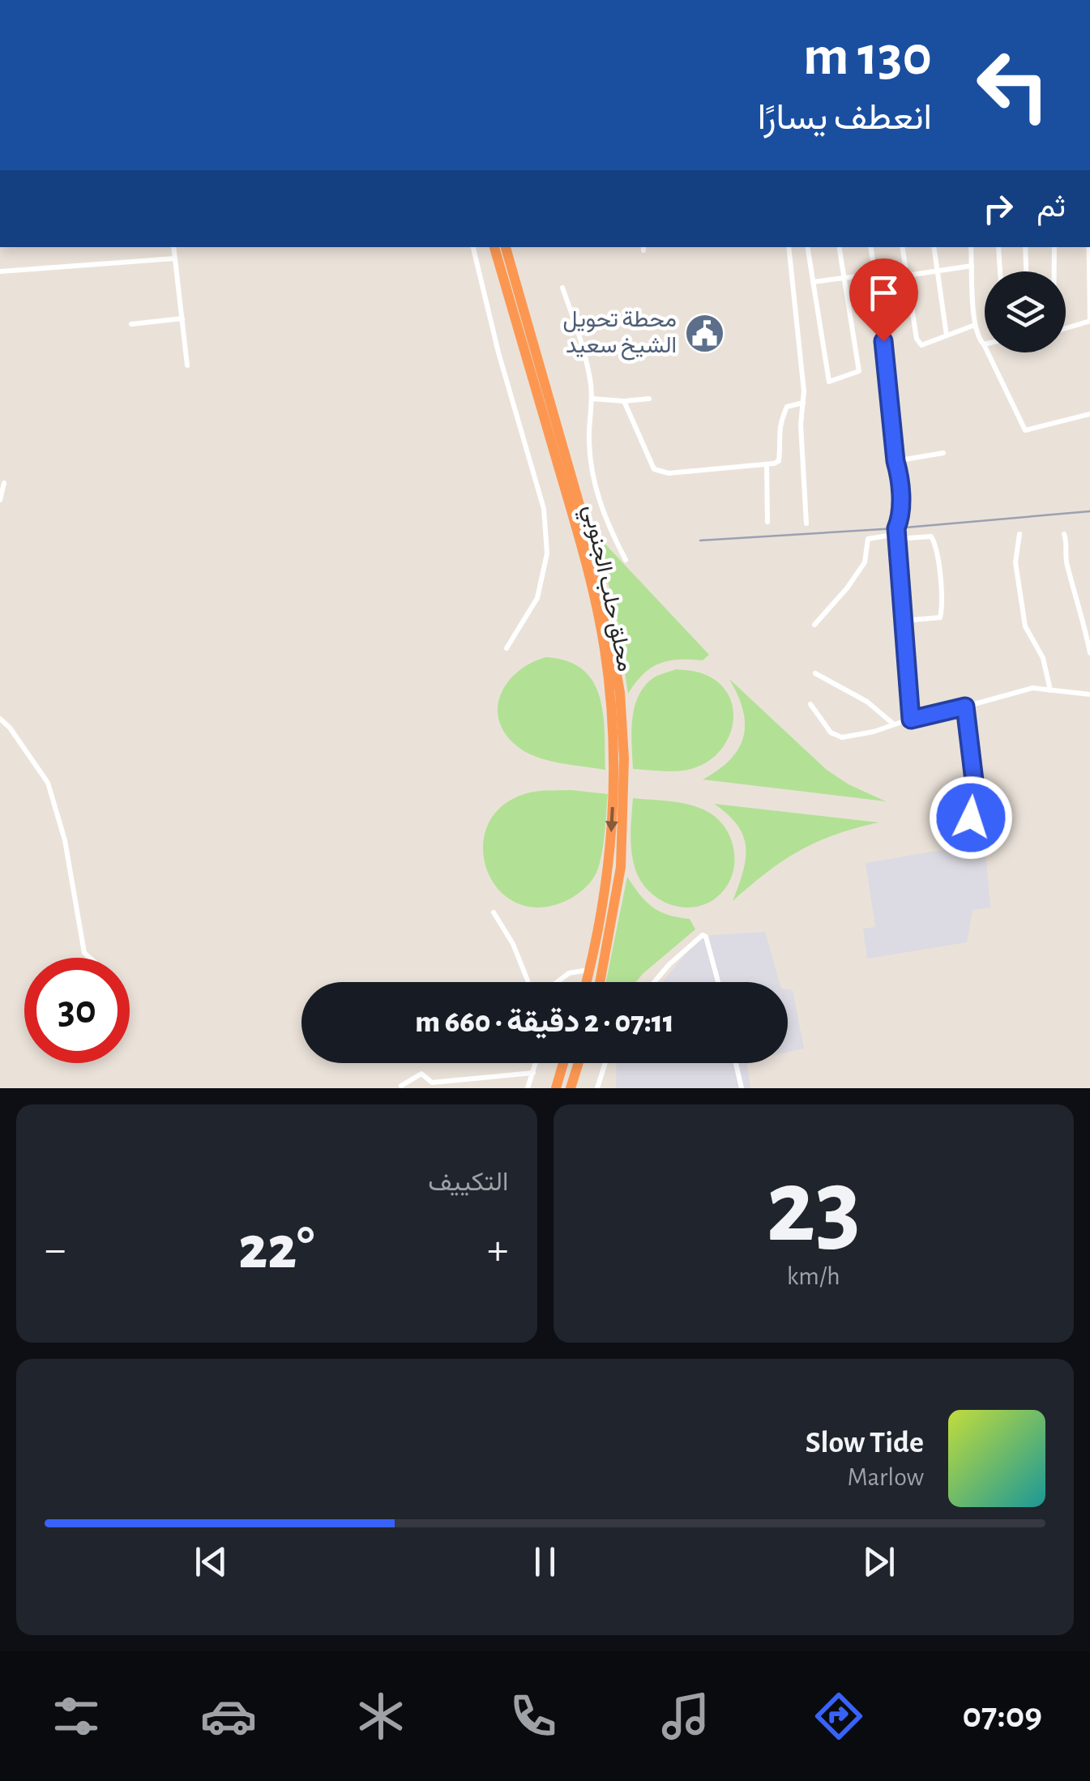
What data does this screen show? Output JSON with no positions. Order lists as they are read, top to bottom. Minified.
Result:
{"streets":{"highway":["محلق حلب الجنوبي"]},"places":{"public building":["محطة تحويل الشيخ سعيد"]},"page":{"turn":["130 m","انعطف يسارًا"],"then":"ثم","limit":"30","trip":"07:11 · 2 دقيقة · 660 m","tile":[["23","km/h"],"التكييف"],"heat":["−","22°","+"],"song":["Slow Tide","Marlow"],"tabs":"07:09"}}
